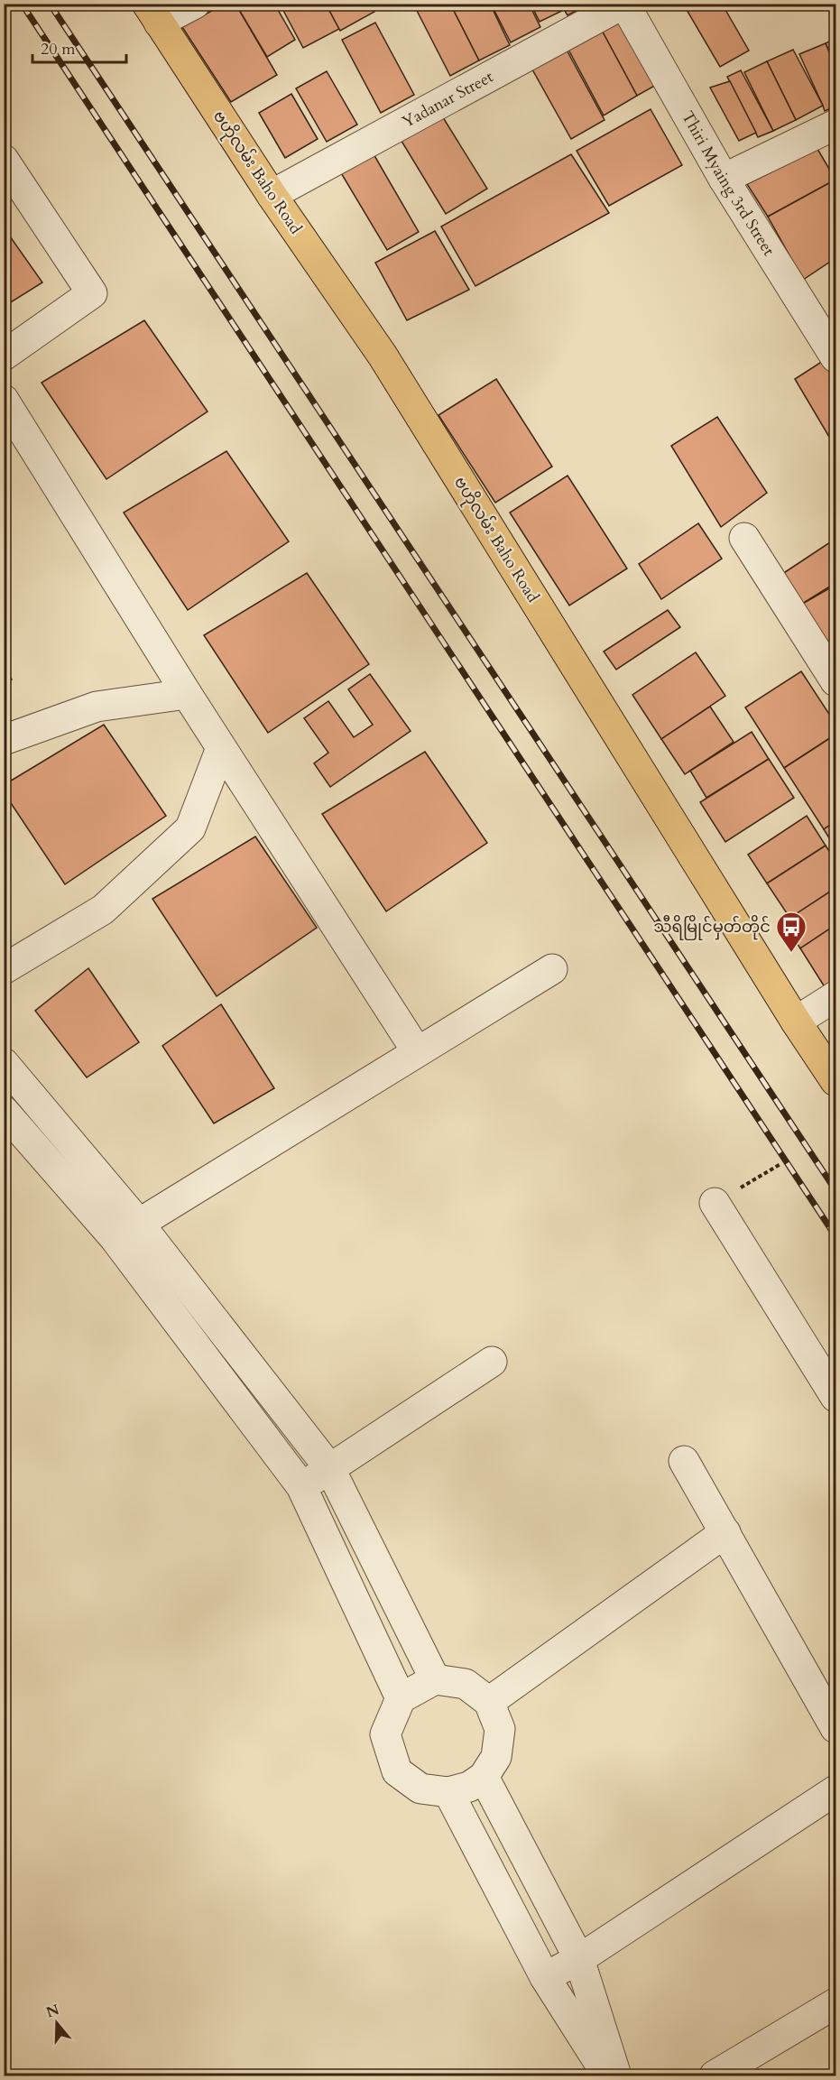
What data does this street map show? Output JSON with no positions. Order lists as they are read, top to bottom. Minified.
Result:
{"streets":{"main road":["ဗဟိုလမ်း Baho Road"],"street":["Yadanar Street","Thiri Myaing 3rd Street"]},"crossings":[["Yadanar Street","ဗဟိုလမ်း Baho Road"],["Yadanar Street","Thiri Myaing 3rd Street"]],"places":{"bus stop":["သီရိမြိုင်မှတ်တိုင်"]},"scale_bar":"20 m","north":"top"}
